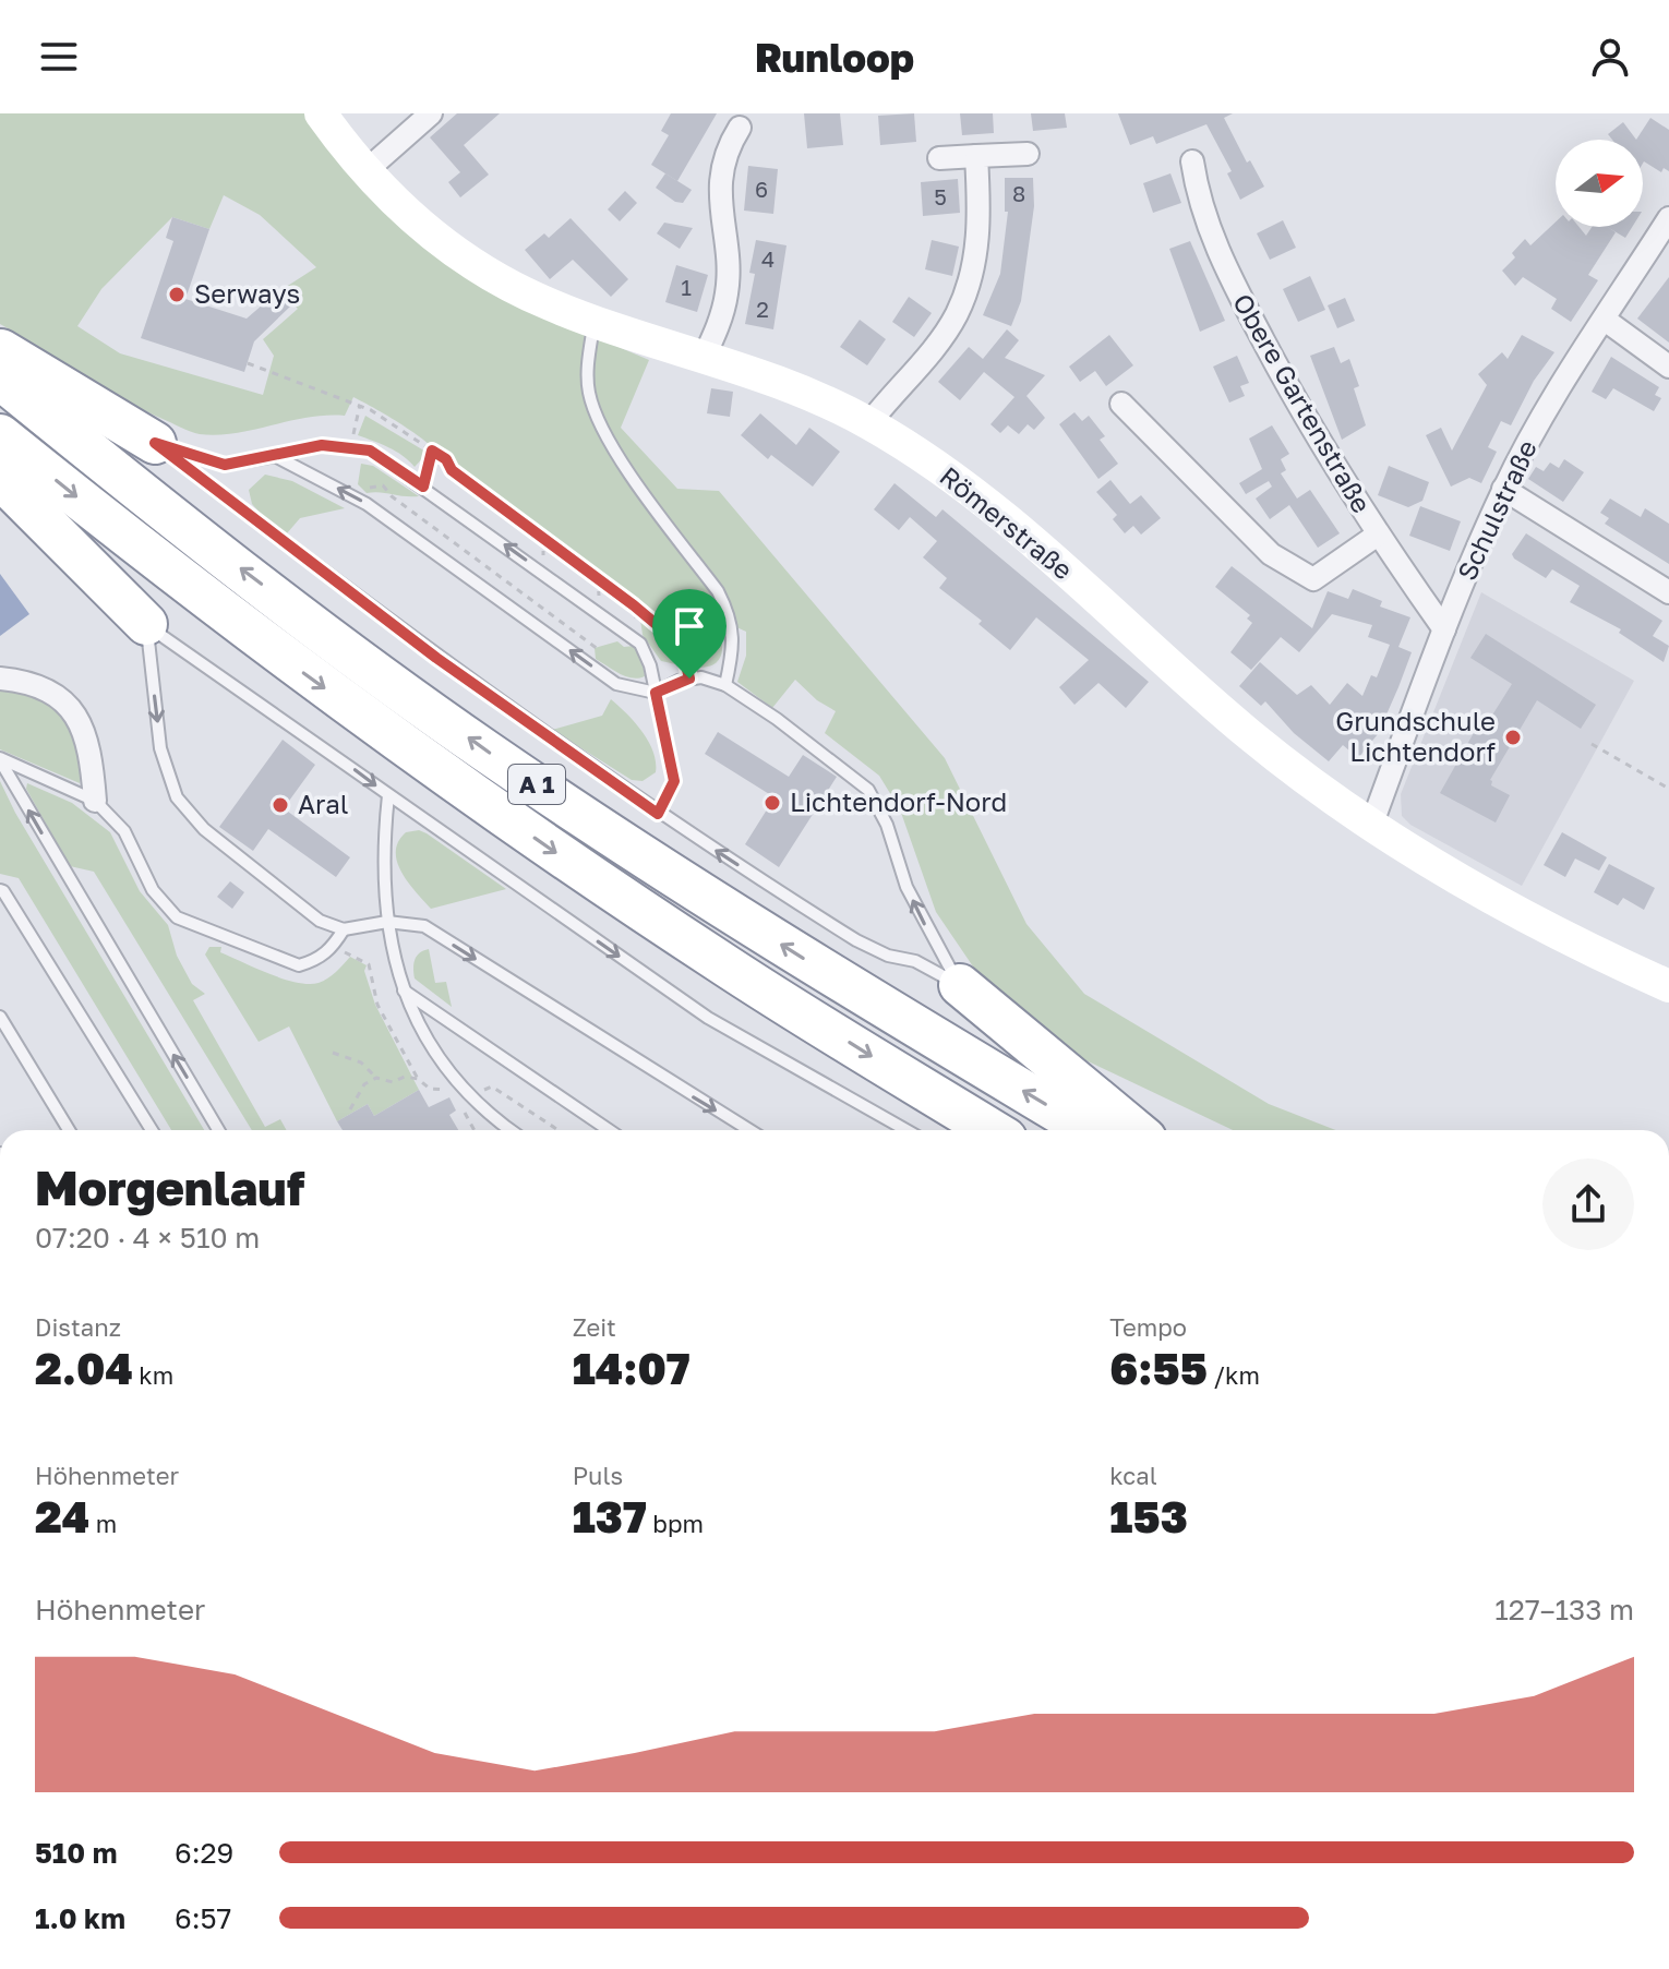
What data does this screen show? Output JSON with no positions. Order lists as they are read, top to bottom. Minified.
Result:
{"streets":{"highway":["A 1"],"street":["Obere Gartenstraße","Schulstraße","Römerstraße"]},"crossings":[["Obere Gartenstraße","Schulstraße"],["Schulstraße","Römerstraße"]],"places":["Serways","Grundschule Lichtendorf","Lichtendorf-Nord","Aral"],"house_numbers":["6","8","5","4","1","2"],"north":"right","page":{"header":"Runloop","heading":["Morgenlauf","07:20 · 4 × 510 m"],"stats":[["Distanz","2.04 km"],["Zeit","14:07"],["Tempo","6:55 /km"],["Höhenmeter","24 m"],["Puls","137 bpm"],["kcal","153"]],"chart":["Höhenmeter","127–133 m"],"list":[{"name":"510 m","note":"6:29"},{"name":"1.0 km","note":"6:57"}]}}
